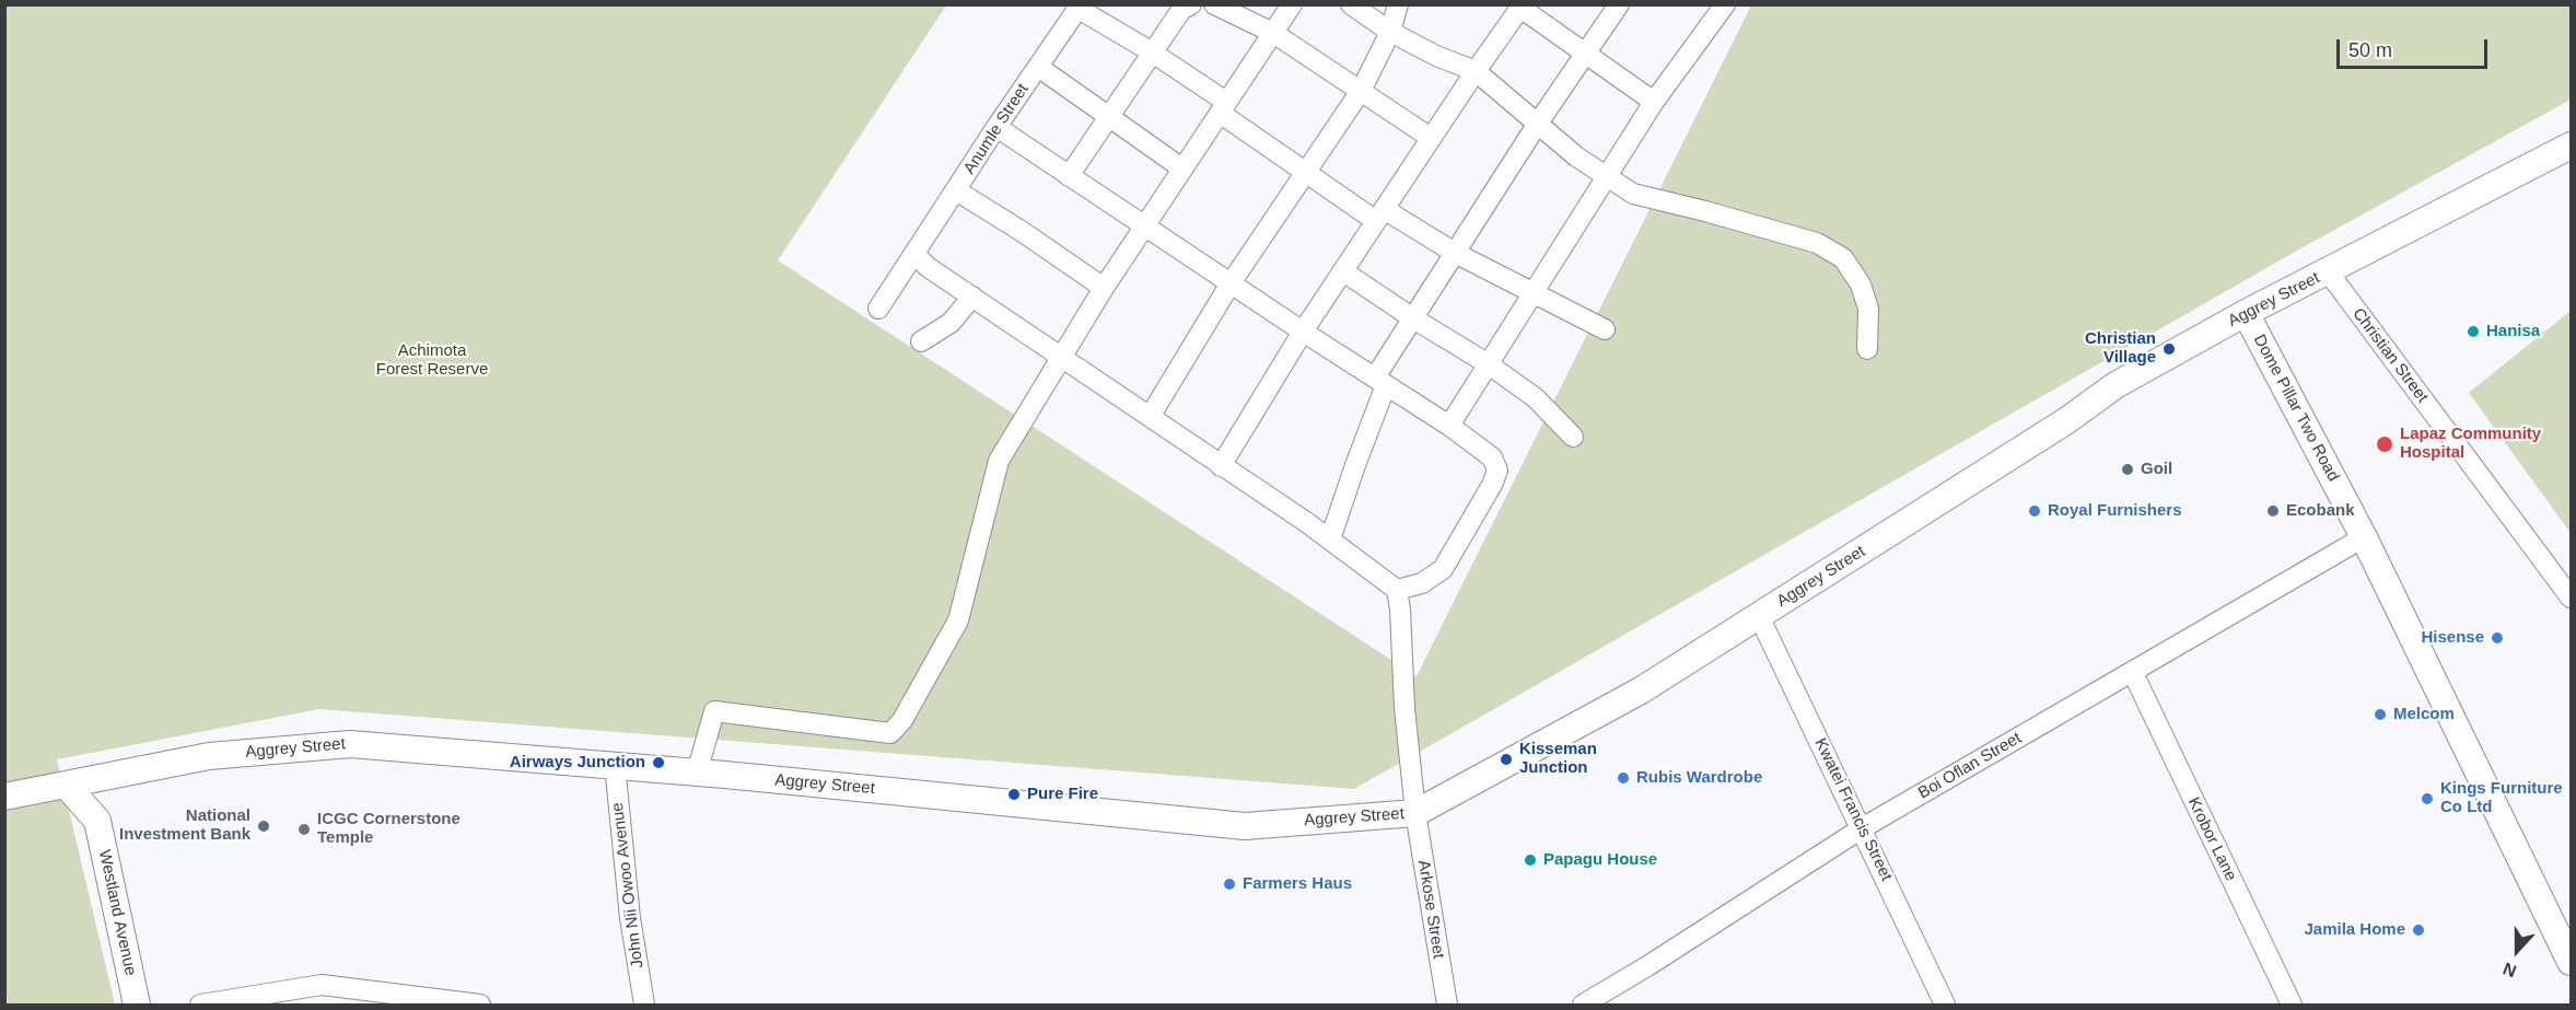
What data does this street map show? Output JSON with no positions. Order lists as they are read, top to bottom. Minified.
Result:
{"streets":{"main road":["Aggrey Street","Dome Pillar Two Road","Westland Avenue"],"street":["Anumle Street","Christian Street","Boi Oflan Street","Kwatei Francis Street","Krobor Lane","John Nii Owoo Avenue","Arkose Street"]},"crossings":[["Aggrey Street","Christian Street"],["Aggrey Street","Dome Pillar Two Road"],["Aggrey Street","Kwatei Francis Street"],["Aggrey Street","John Nii Owoo Avenue"],["Aggrey Street","Arkose Street"],["Aggrey Street","Westland Avenue"],["Dome Pillar Two Road","Boi Oflan Street"],["Boi Oflan Street","Kwatei Francis Street"],["Boi Oflan Street","Krobor Lane"]],"parks":["Achimota Forest Reserve"],"places":["Hanisa","Christian Village","Lapaz Community Hospital","Goil","Royal Furnishers","Ecobank","Hisense","Melcom","Kisseman Junction","Airways Junction","Rubis Wardrobe","Pure Fire","Kings Furniture Co Ltd","National Investment Bank","ICGC Cornerstone Temple","Papagu House","Farmers Haus","Jamila Home"],"scale_bar":"50 m","north":"bottom"}
